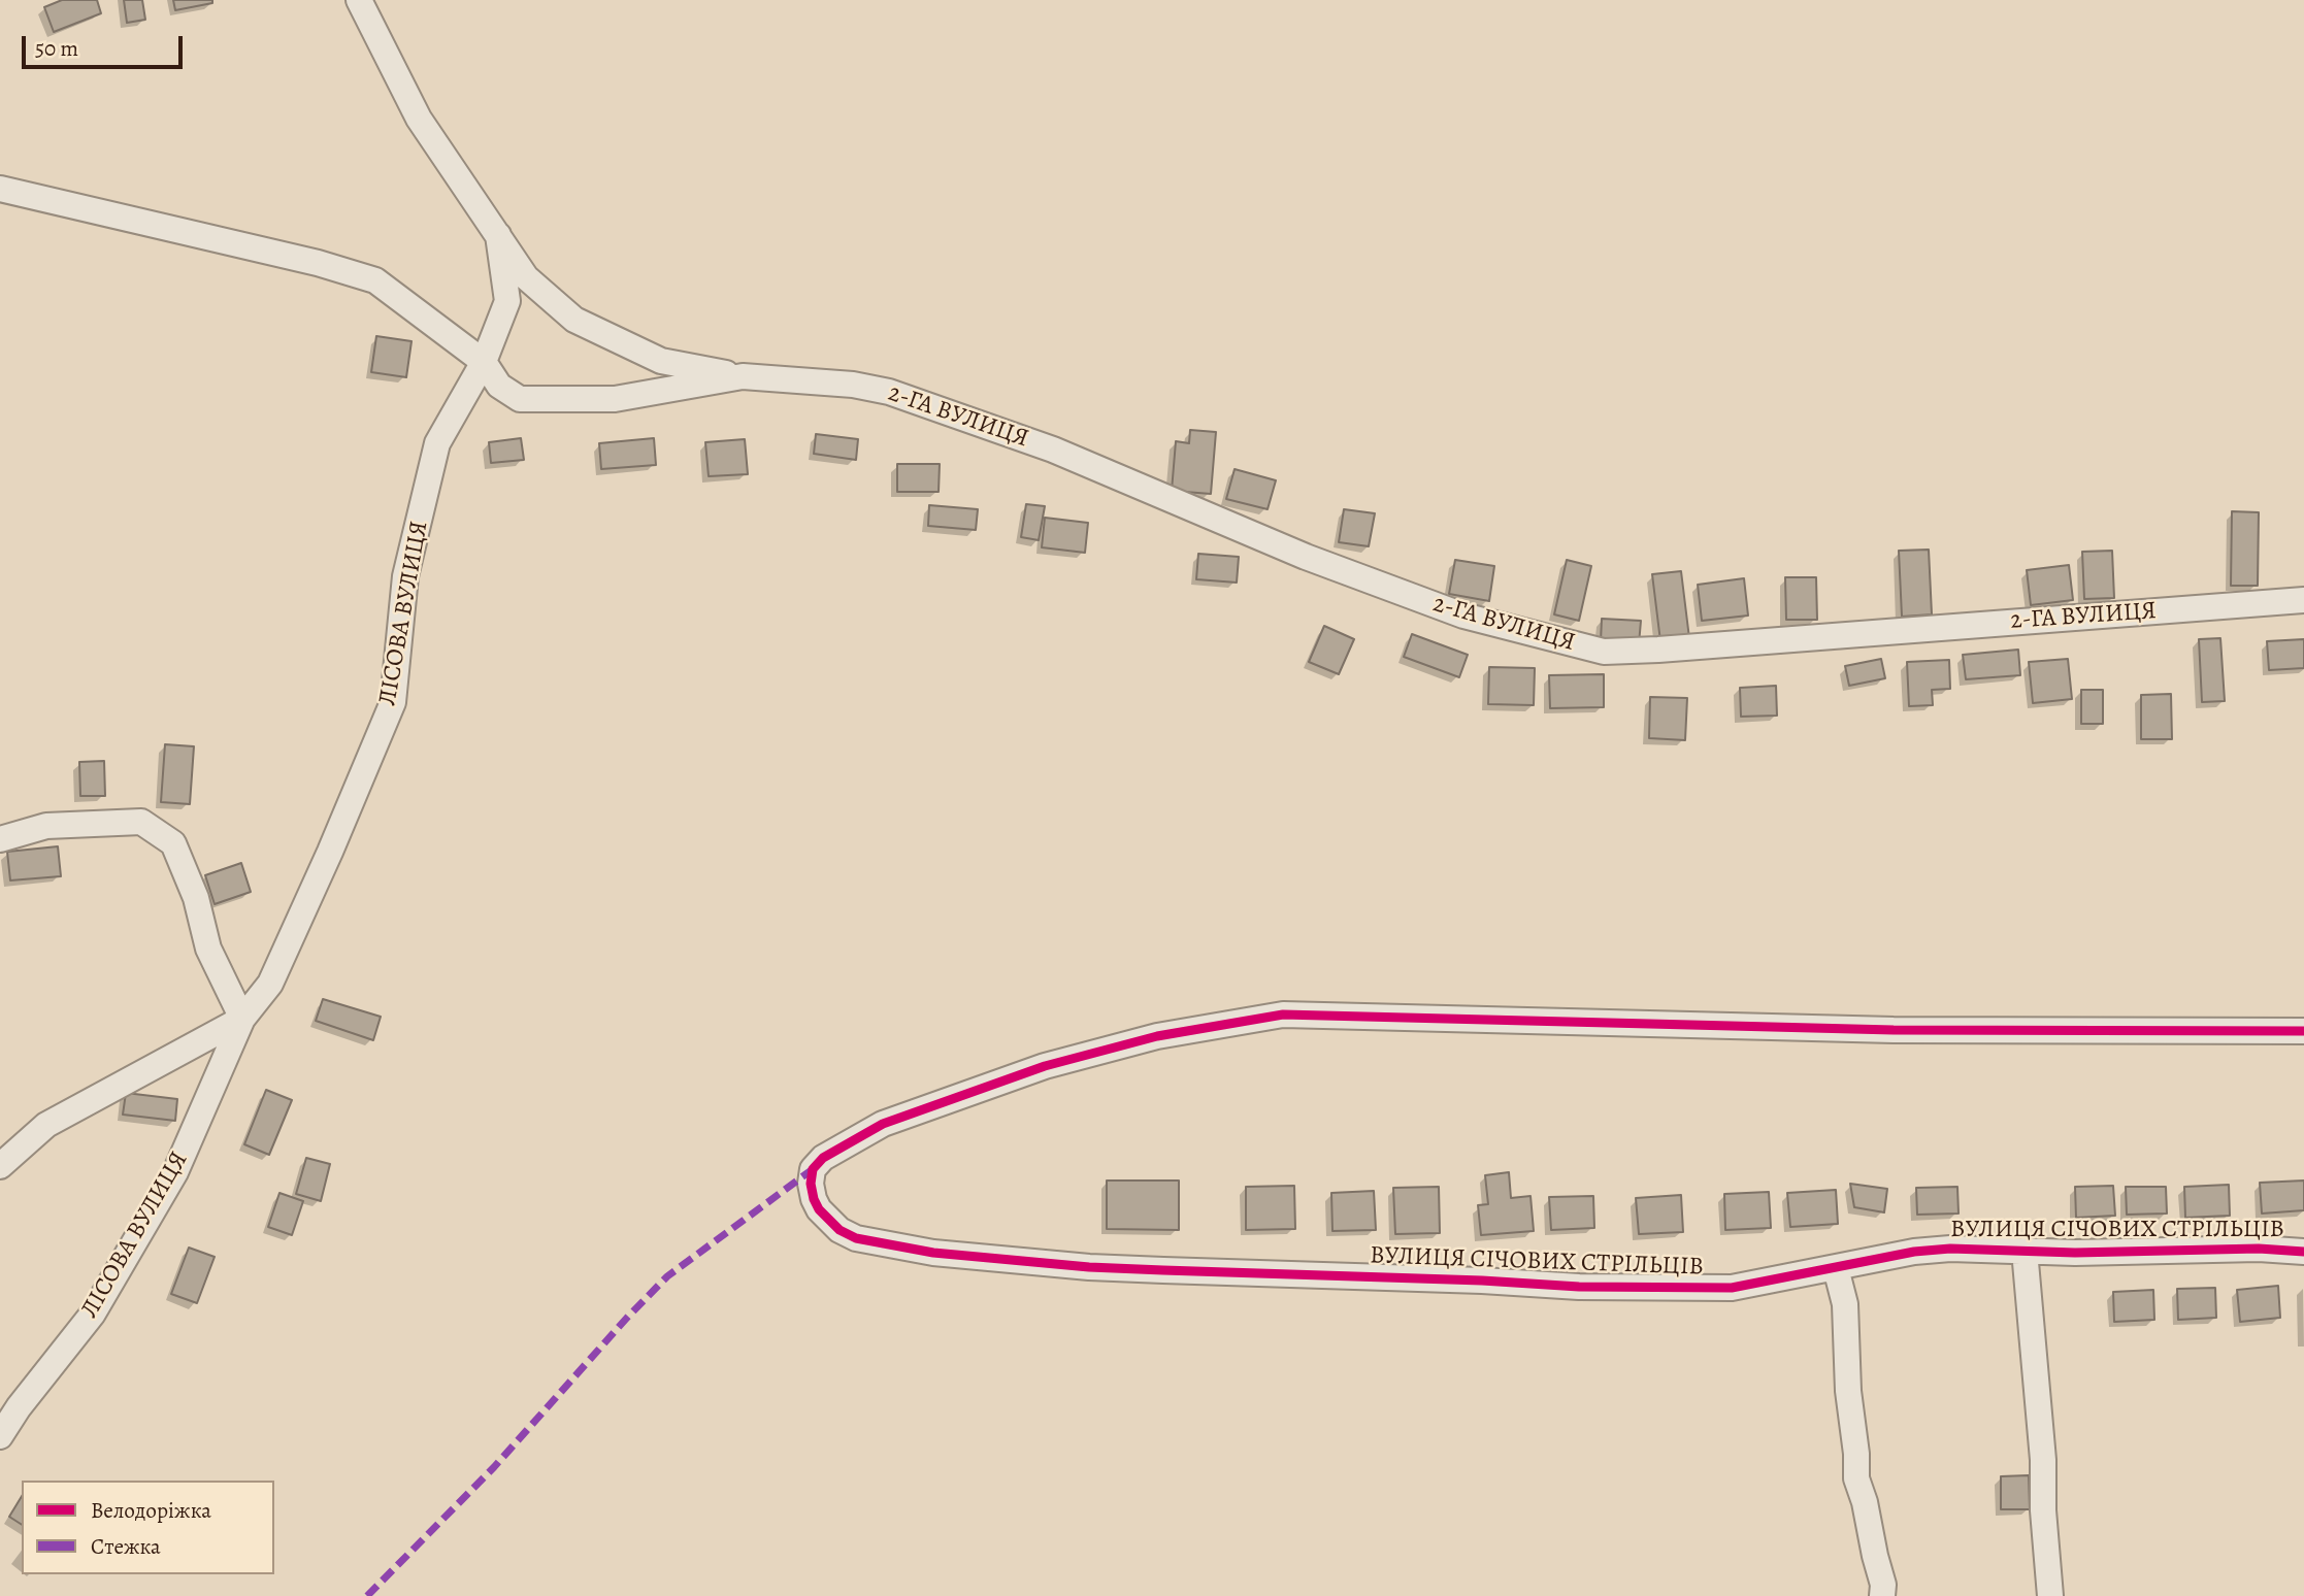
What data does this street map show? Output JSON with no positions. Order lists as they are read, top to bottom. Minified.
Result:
{"streets":{"street":["2-ГА ВУЛИЦЯ","ЛІСОВА ВУЛИЦЯ","ВУЛИЦЯ СІЧОВИХ СТРІЛЬЦІВ"]},"crossings":[["2-ГА ВУЛИЦЯ","ЛІСОВА ВУЛИЦЯ"]],"legend":["Велодоріжка","Стежка"],"scale_bar":"50 m"}
